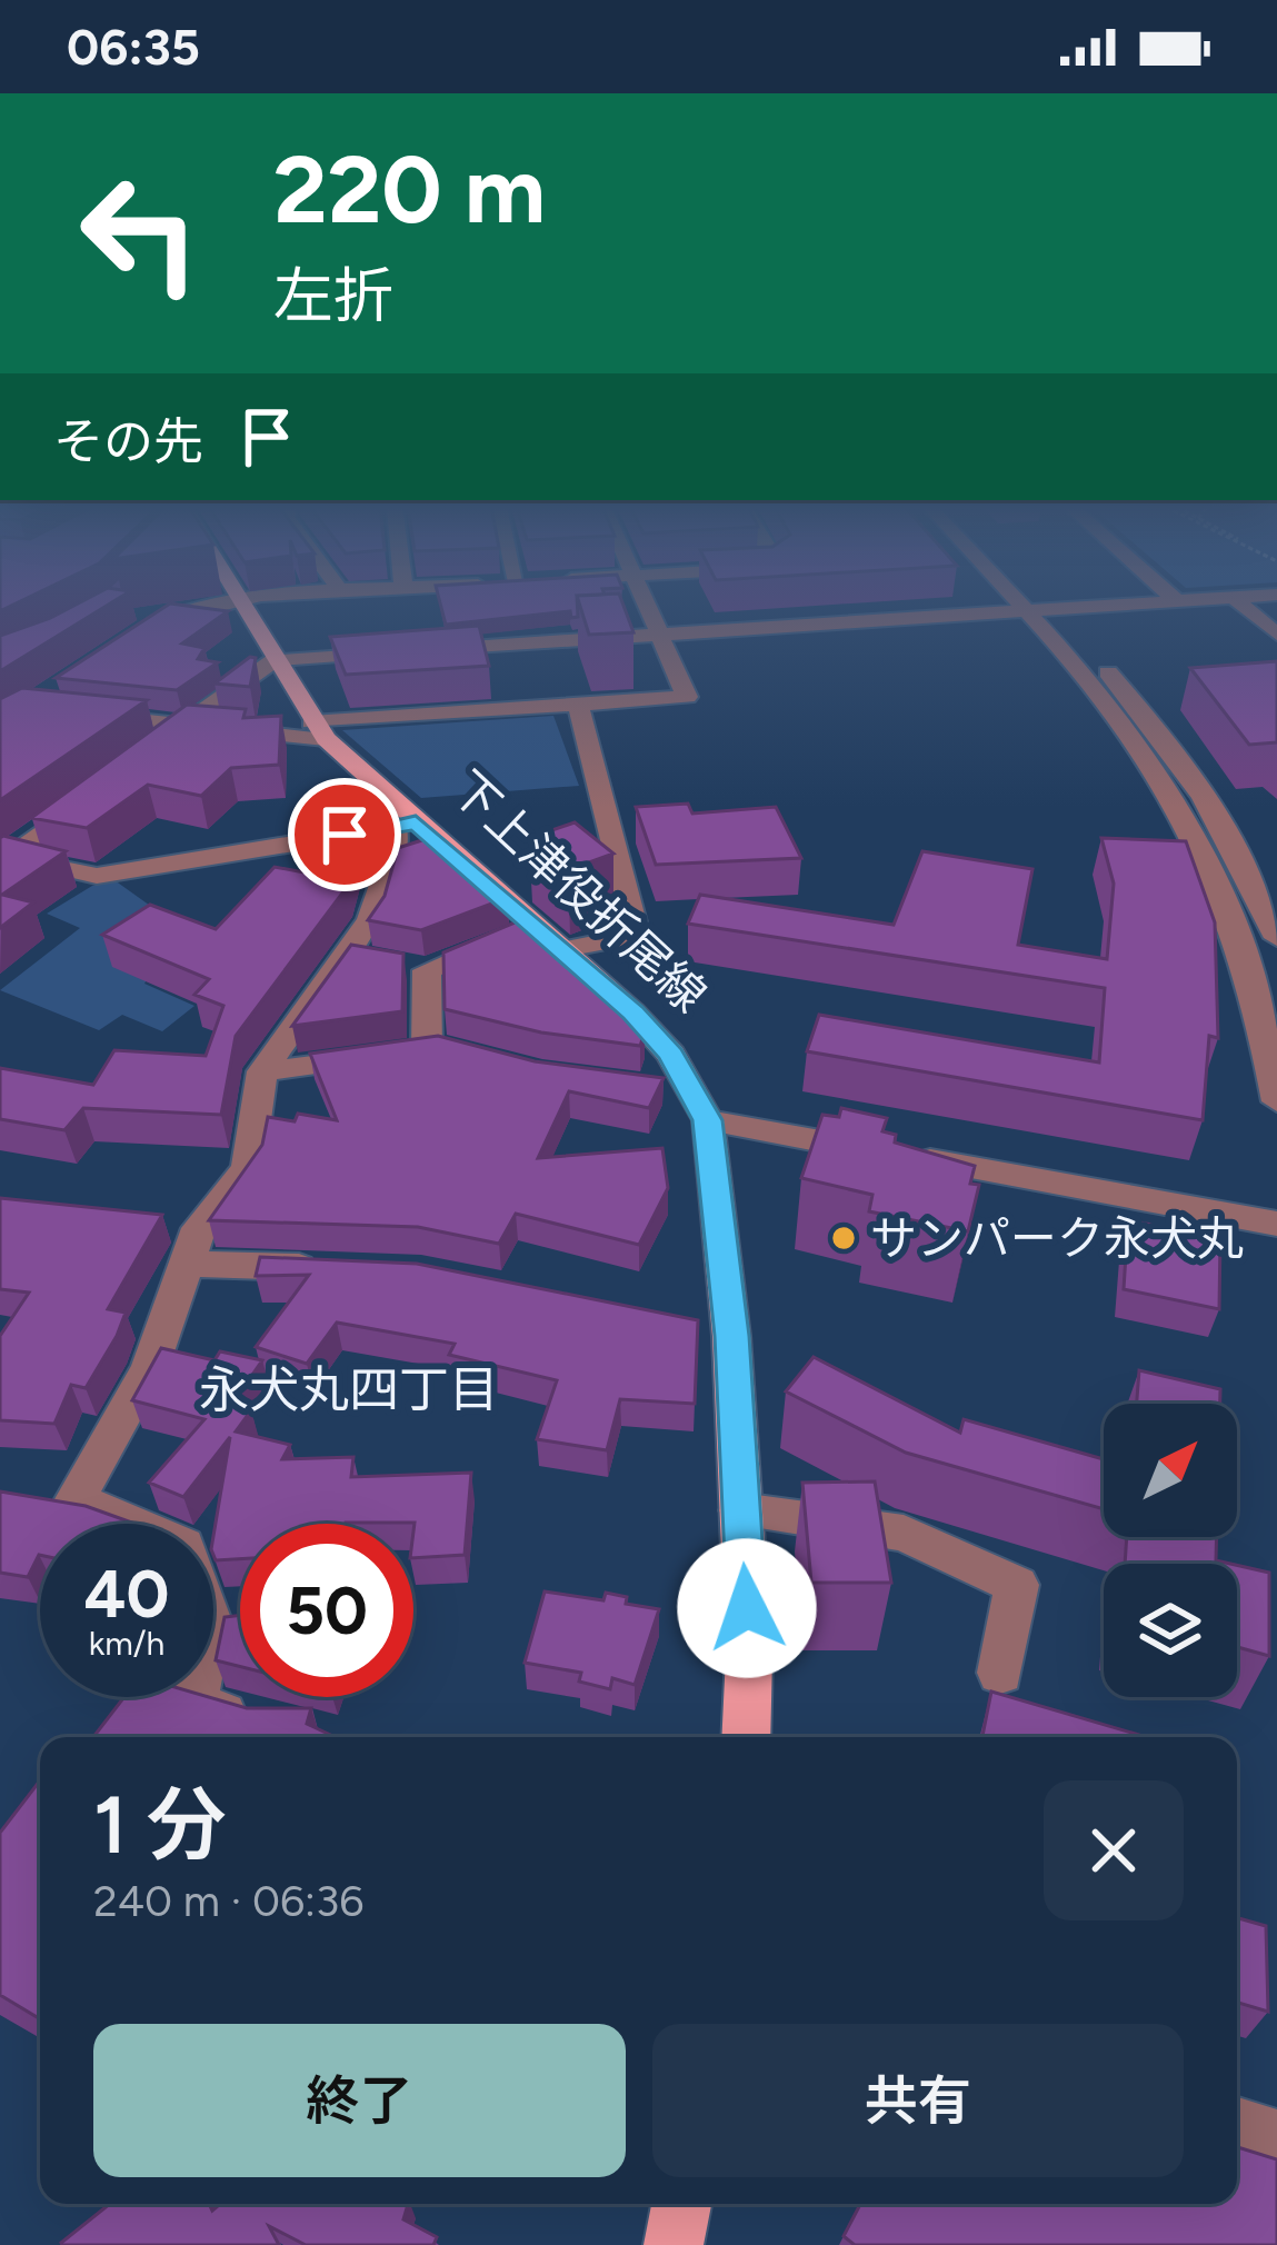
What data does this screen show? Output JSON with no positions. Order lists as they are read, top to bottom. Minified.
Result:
{"streets":{"main road":["下上津役折尾線"]},"districts":["永犬丸四丁目"],"places":["サンパーク永犬丸"],"north":"top right","page":{"status":"06:35","turn":["220 m","左折"],"then":"その先","speed":"40 km/h","limit":"50","heading":["1 分","240 m · 06:36"],"buttons":["終了","共有"]}}
